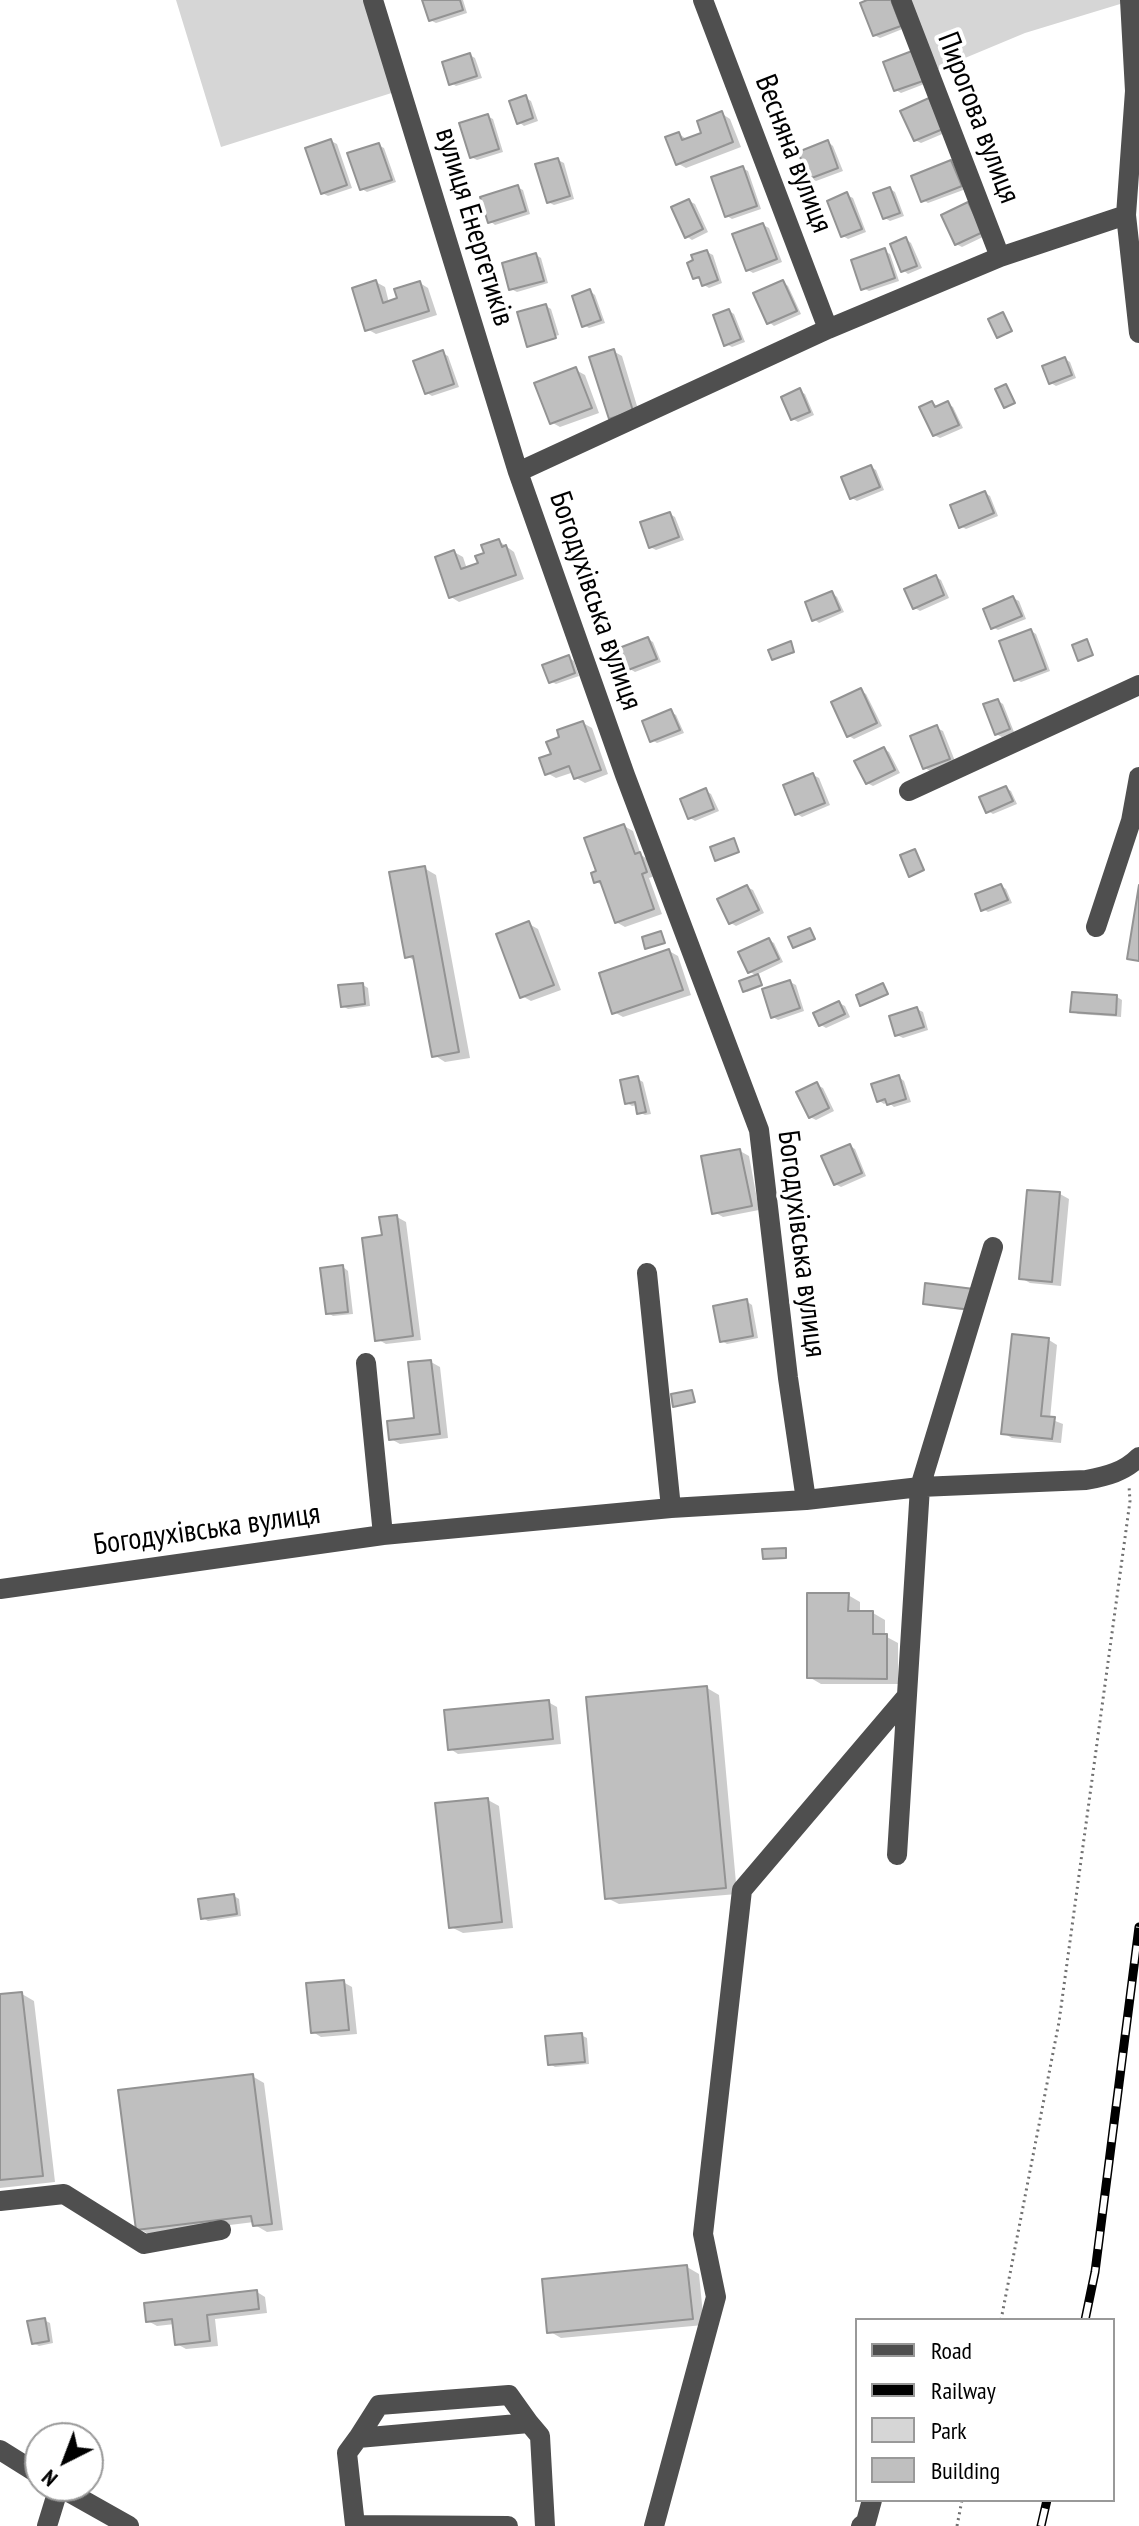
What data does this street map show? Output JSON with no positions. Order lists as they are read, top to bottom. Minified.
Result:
{"streets":{"street":["Пирогова вулиця","Весняна вулиця","вулиця Енергетиків","Богодухівська вулиця"]},"crossings":[["Пирогова вулиця","Богодухівська вулиця"],["Весняна вулиця","Богодухівська вулиця"],["вулиця Енергетиків","Богодухівська вулиця"]],"legend":["Road","Railway","Park","Building"],"north":"bottom left"}
